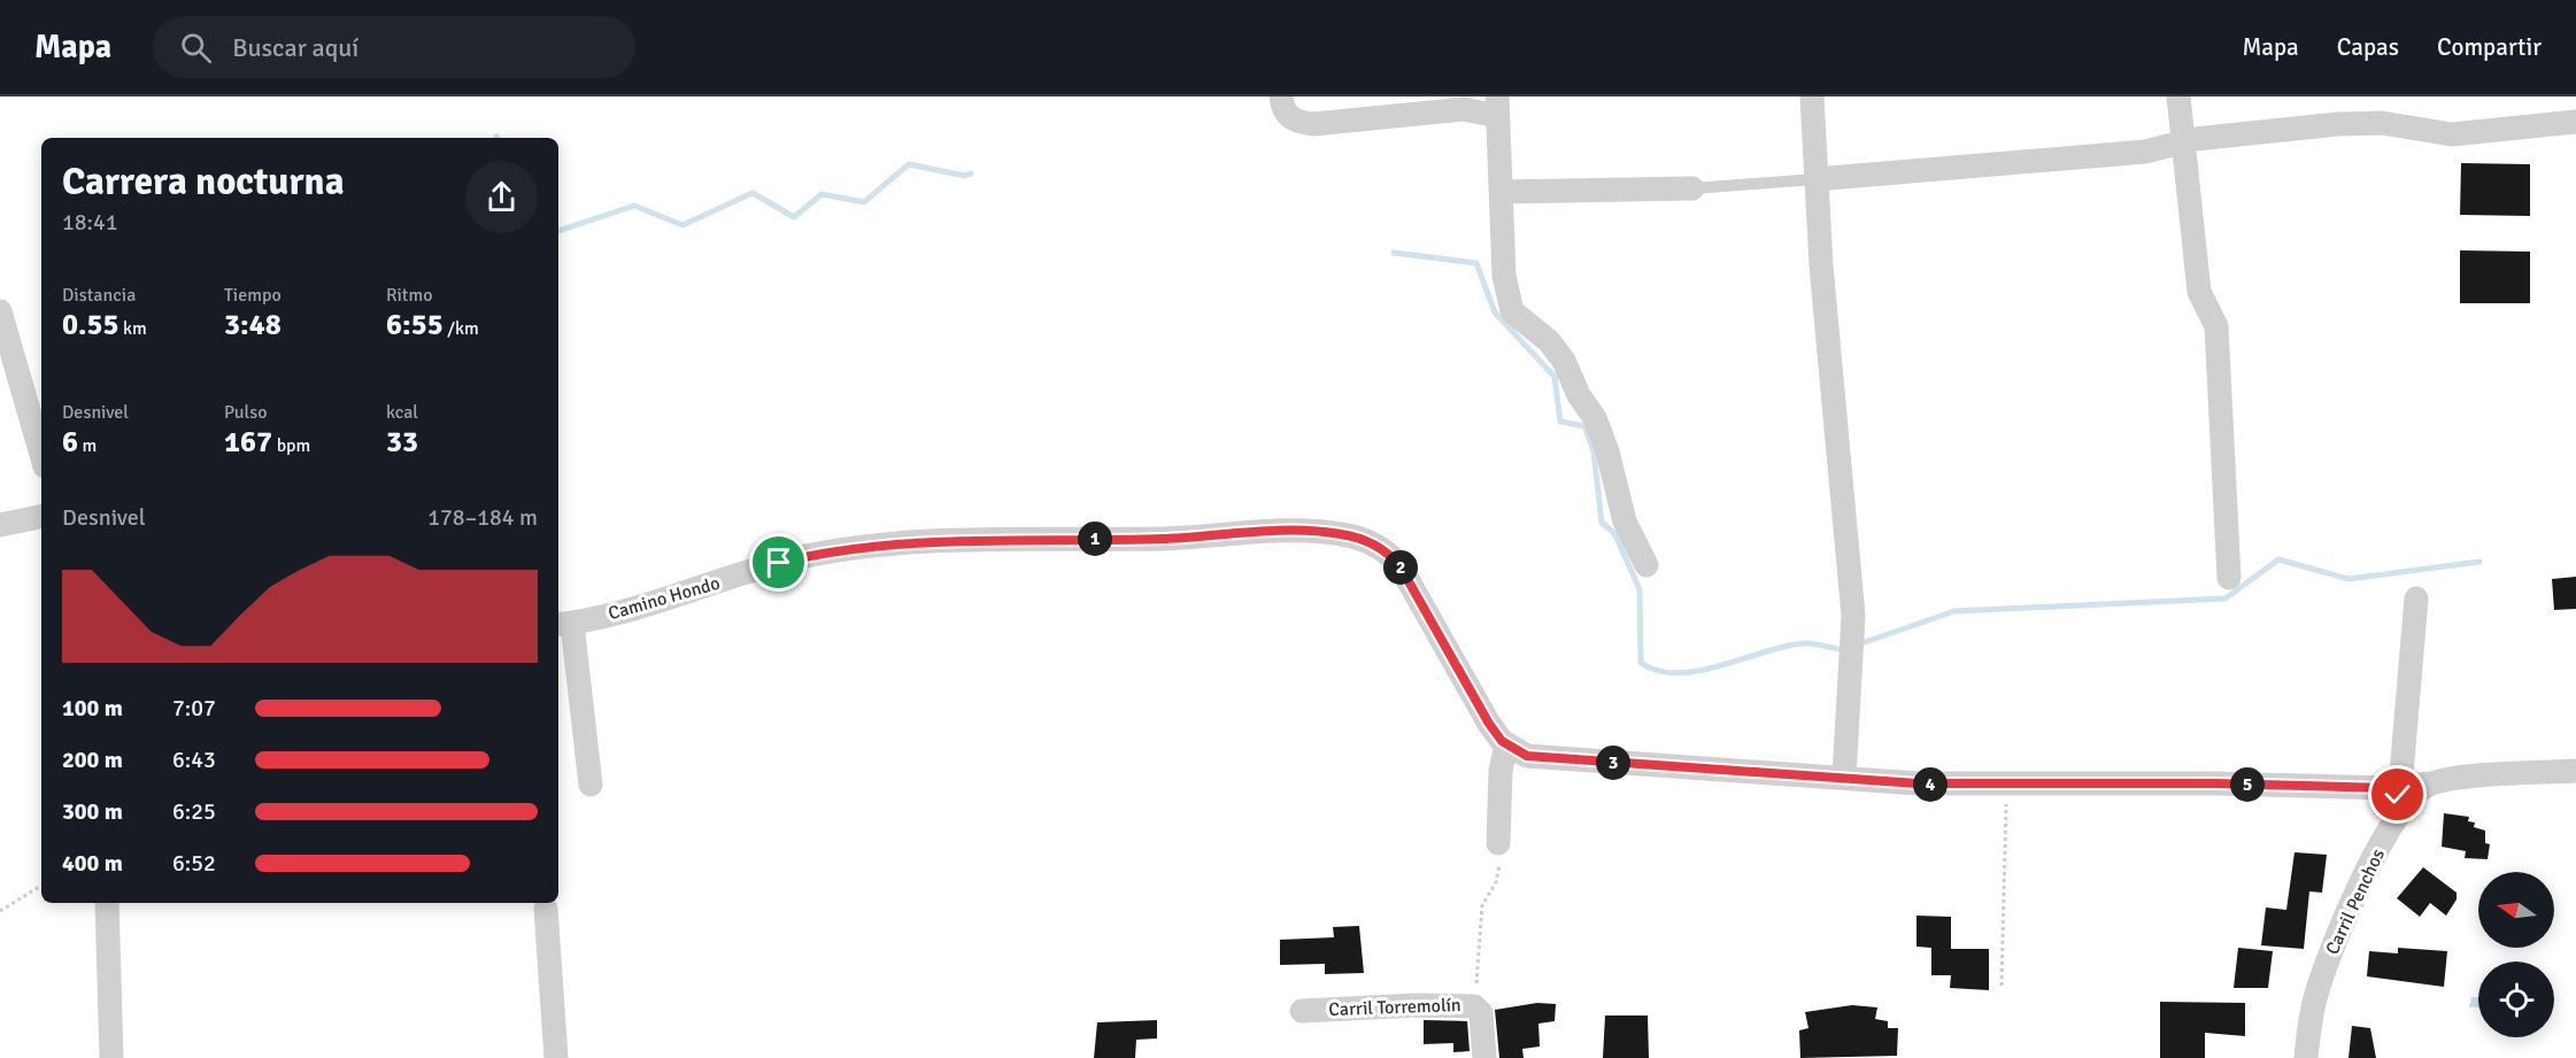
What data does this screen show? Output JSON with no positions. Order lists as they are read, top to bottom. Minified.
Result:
{"streets":{"street":["Camino Hondo","Carril Penchos","Carril Torremolín"]},"crossings":[["Camino Hondo","Carril Penchos"]],"north":"left","page":{"header":"Mapa","search":"Buscar aquí","nav":["Mapa","Capas","Compartir"],"heading":["Carrera nocturna","18:41"],"stats":[["Distancia","0.55 km"],["Tiempo","3:48"],["Ritmo","6:55 /km"],["Desnivel","6 m"],["Pulso","167 bpm"],["kcal","33"]],"chart":["Desnivel","178–184 m"],"pins":["1","2","3","4","5"],"list":[{"name":"100 m","note":"7:07"},{"name":"200 m","note":"6:43"},{"name":"300 m","note":"6:25"},{"name":"400 m","note":"6:52"}]}}
